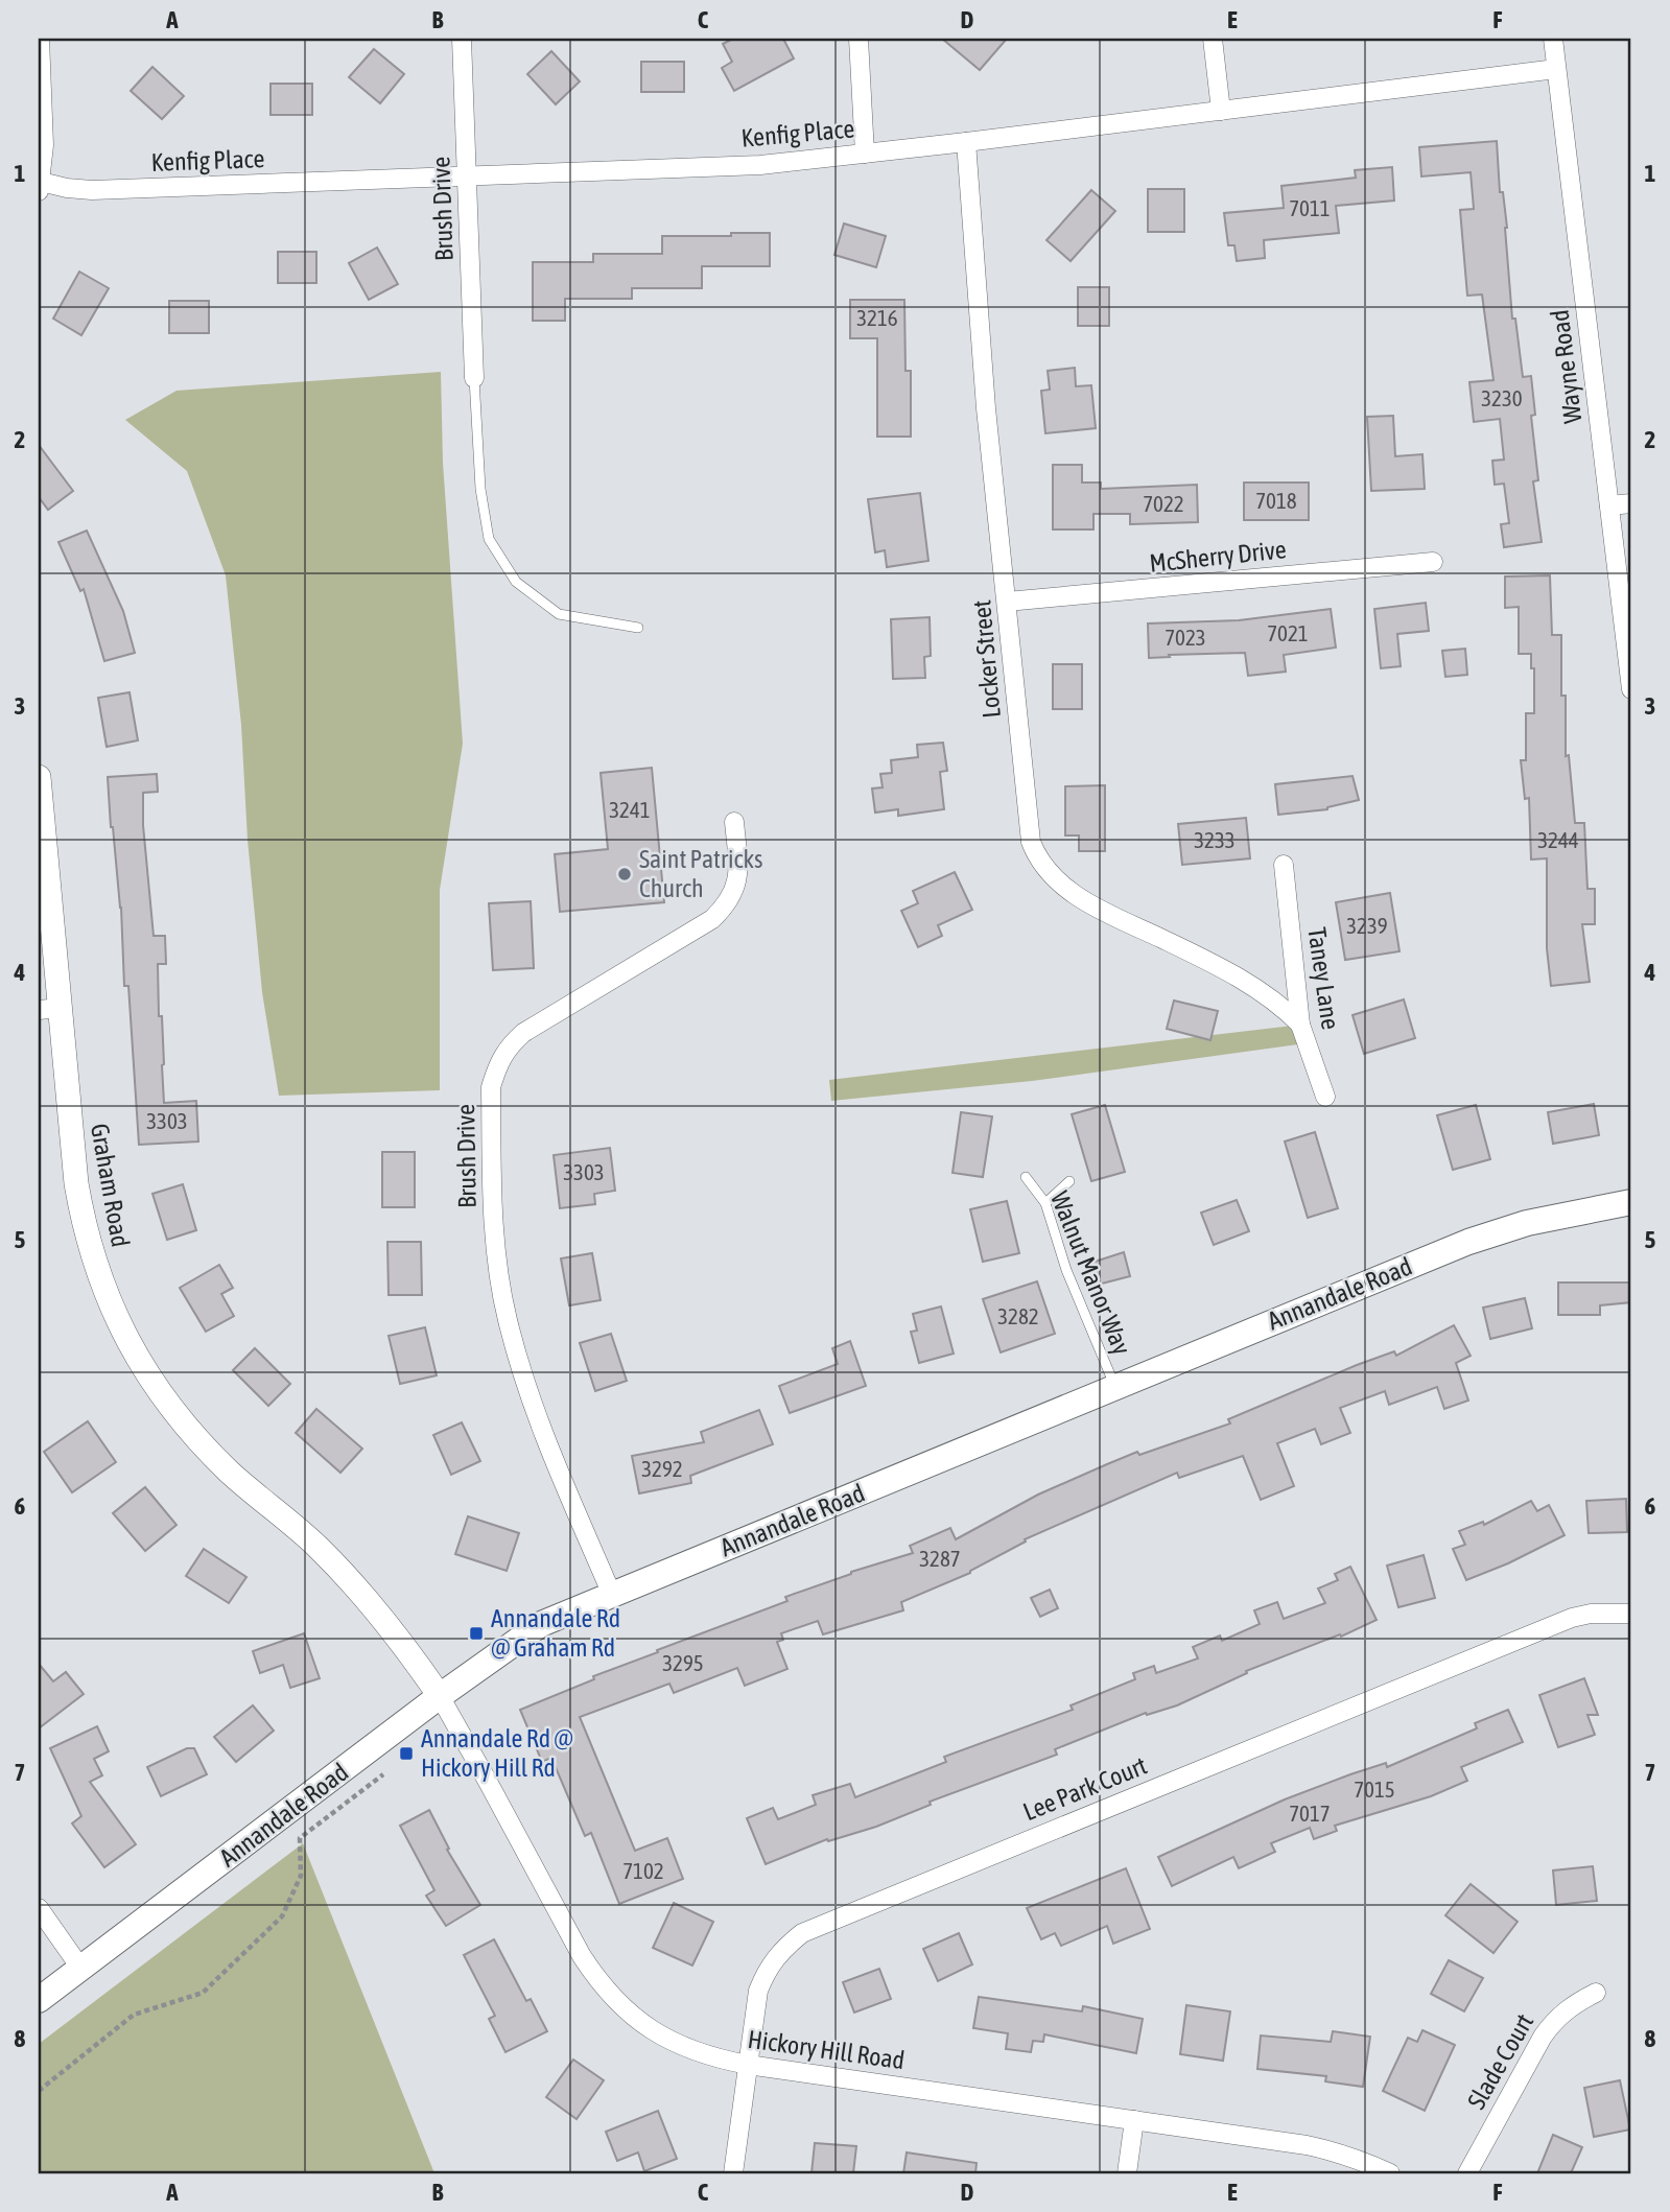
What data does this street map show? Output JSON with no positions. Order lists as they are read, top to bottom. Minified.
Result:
{"streets":{"main road":["Annandale Road"],"street":["Kenfig Place","Brush Drive","Wayne Road","McSherry Drive","Locker Street","Taney Lane","Graham Road","Lee Park Court","Hickory Hill Road","Slade Court"],"lane":["Walnut Manor Way"]},"crossings":[["Kenfig Place","Brush Drive"],["Kenfig Place","Wayne Road"],["Kenfig Place","Locker Street"],["Brush Drive","Annandale Road"],["McSherry Drive","Locker Street"],["Locker Street","Taney Lane"],["Graham Road","Annandale Road"],["Graham Road","Hickory Hill Road"],["Walnut Manor Way","Annandale Road"],["Annandale Road","Hickory Hill Road"],["Lee Park Court","Hickory Hill Road"]],"places":{"other":["Saint Patricks Church"],"transit":["Annandale Rd @ Graham Rd","Annandale Rd @ Hickory Hill Rd"]},"house_numbers":["7011","3216","3230","7018","7022","7021","7023","3241","3233","3244","3239","3303","3303","3282","3292","3287","3295","7015","7017","7102"],"grid":{"columns":["A","B","C","D","E","F"],"rows":["1","2","3","4","5","6","7","8"]}}
